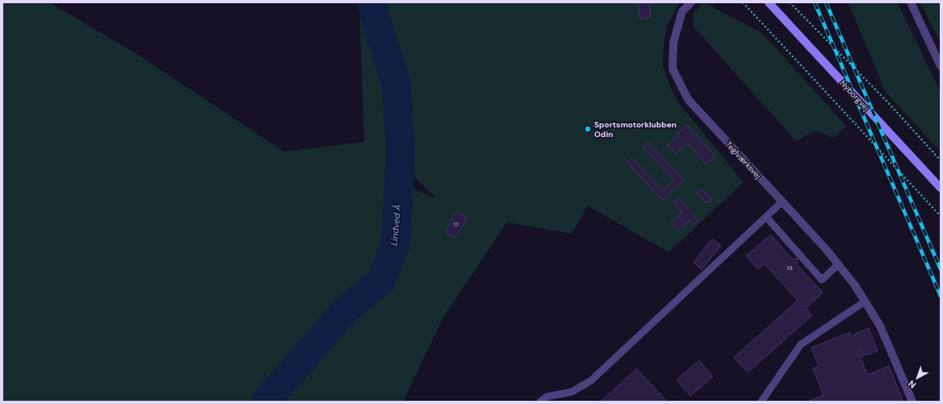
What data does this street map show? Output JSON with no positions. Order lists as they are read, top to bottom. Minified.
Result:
{"streets":{"main road":["Nyborgvej"],"street":["Teglværksvej"]},"water":["Lindved Å"],"places":["Sportsmotorklubben Odin"],"house_numbers":["17","19"],"north":"bottom left"}
